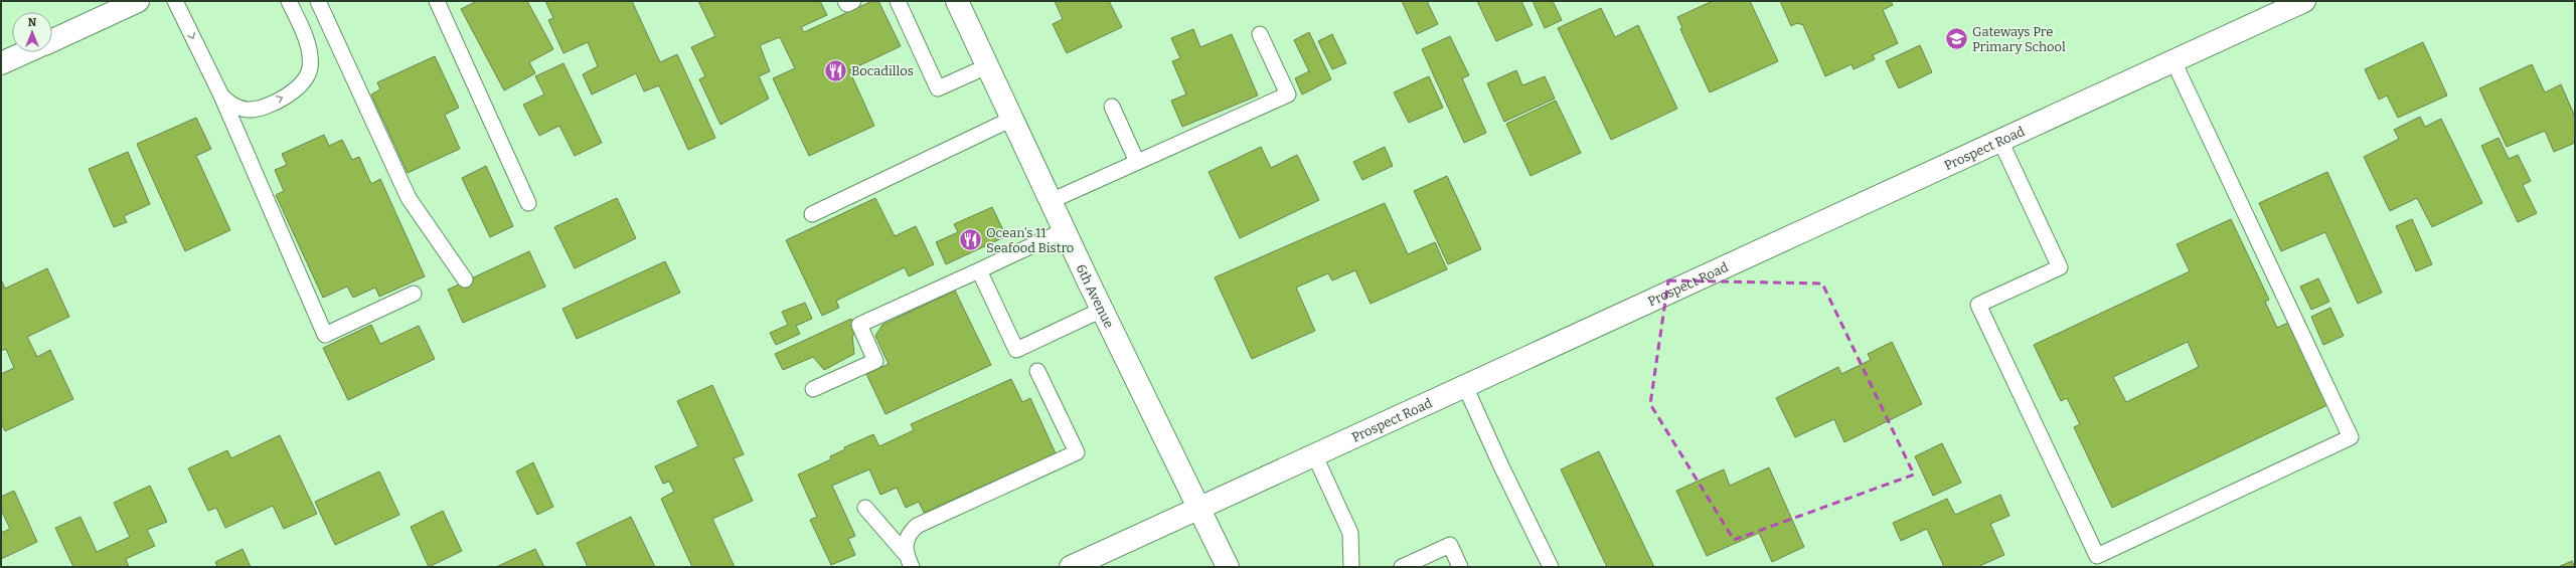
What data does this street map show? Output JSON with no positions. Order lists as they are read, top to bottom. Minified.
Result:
{"streets":{"street":["Prospect Road","6th Avenue"]},"crossings":[["Prospect Road","6th Avenue"]],"places":{"school or university":["Gateways Pre Primary School"],"restaurant":["Bocadillos","Ocean's 11 Seafood Bistro"]},"north":"top"}
